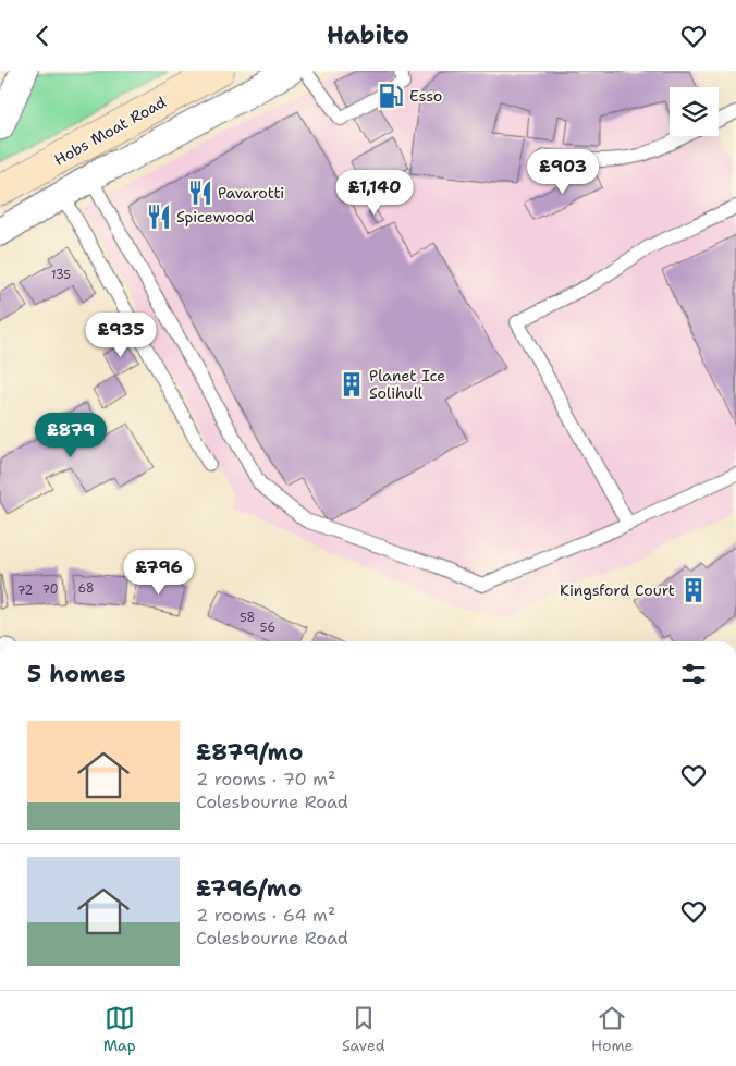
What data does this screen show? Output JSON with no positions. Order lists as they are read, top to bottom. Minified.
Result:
{"streets":{"main road":["Hobs Moat Road"]},"places":{"fuel station":["Esso"],"restaurant":["Pavarotti","Spicewood"],"building":["Planet Ice Solihull","Kingsford Court"]},"house_numbers":["135","68","70","72","58","56"],"page":{"header":"Habito","price":["£903","£1,140","£935","£879","£796"],"heading":"5 homes","list":[{"name":"£879/mo","note":"2 rooms · 70 m² · Colesbourne Road"},{"name":"£796/mo","note":"2 rooms · 64 m² · Colesbourne Road"}],"tabs":["Map","Saved","Home"]}}
